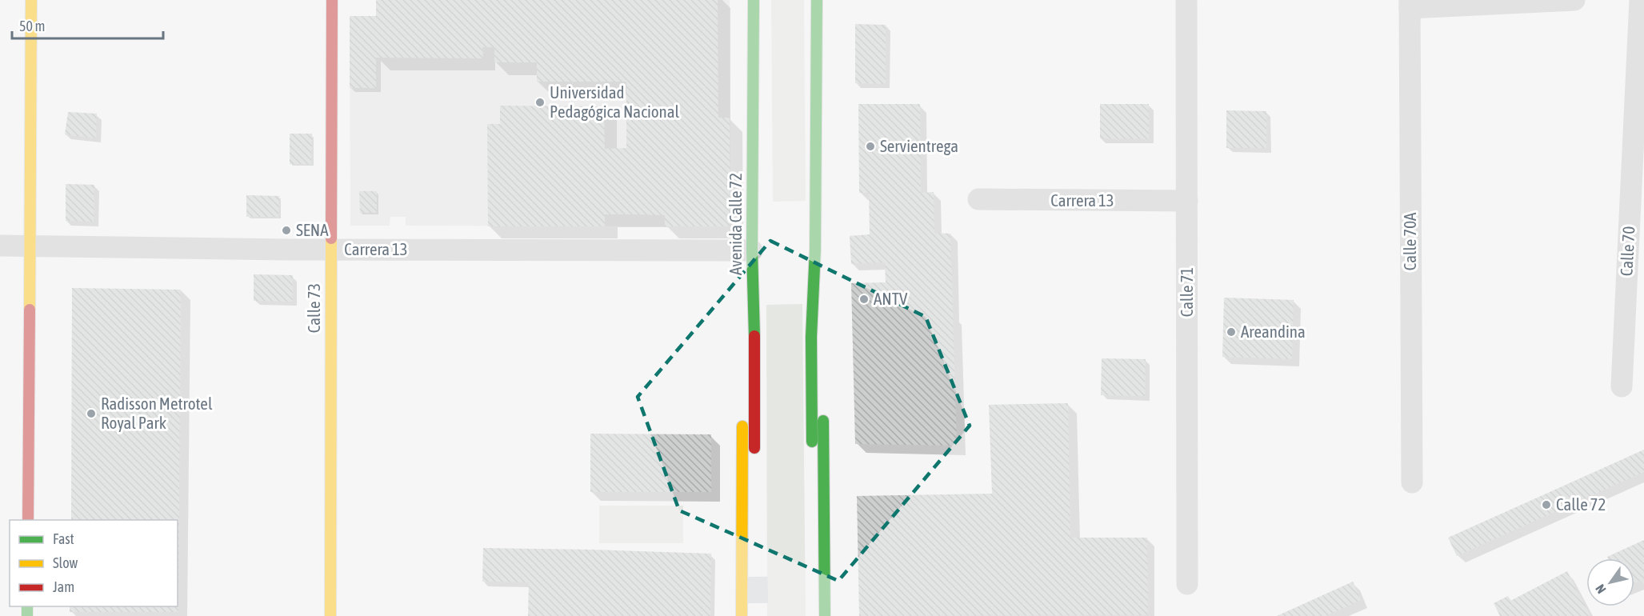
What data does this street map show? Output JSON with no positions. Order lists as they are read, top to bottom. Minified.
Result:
{"streets":{"main road":["Avenida Calle 72","Calle 73"],"street":["Carrera 13","Calle 70A","Calle 70","Calle 71"]},"crossings":[["Carrera 13","Avenida Calle 72"],["Carrera 13","Calle 71"],["Carrera 13","Calle 73"]],"places":["Universidad Pedagógica Nacional","Servientrega","SENA","ANTV","Areandina","Radisson Metrotel Royal Park","Calle 72"],"legend":["Fast","Slow","Jam"],"scale_bar":"50 m","north":"bottom left"}
